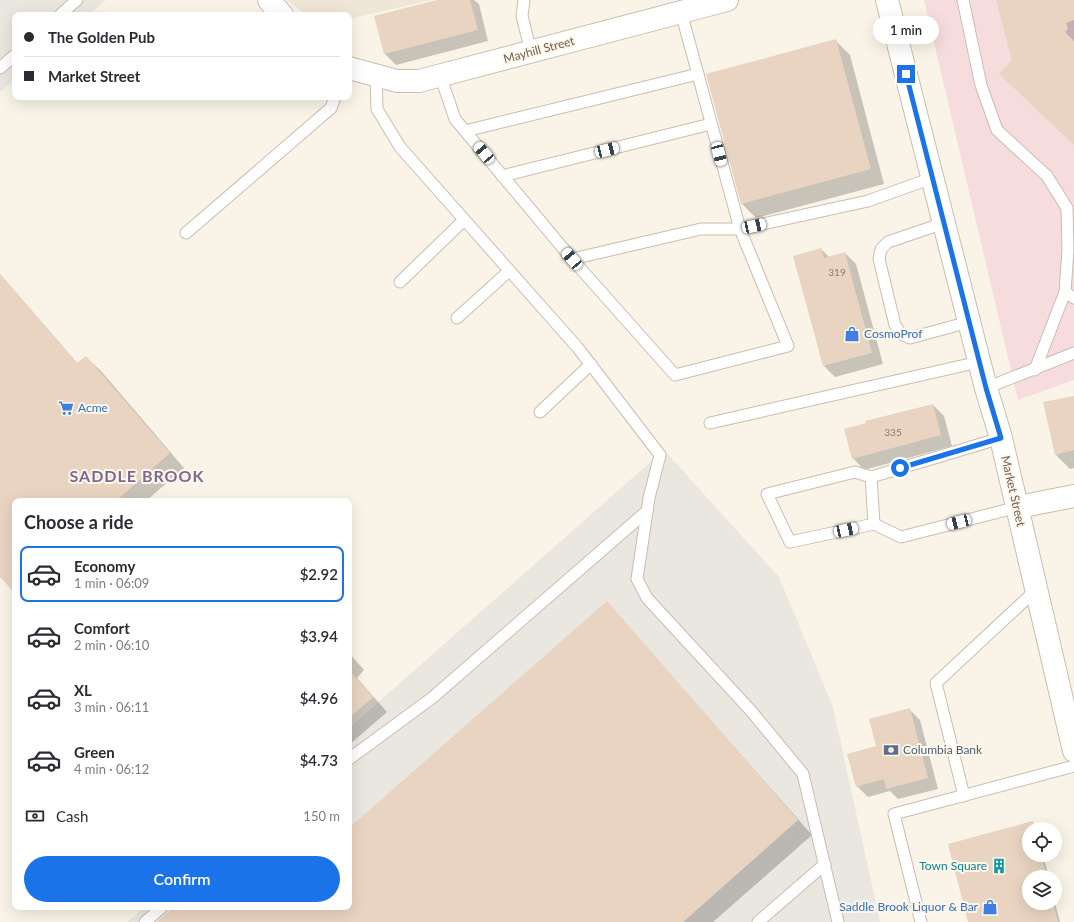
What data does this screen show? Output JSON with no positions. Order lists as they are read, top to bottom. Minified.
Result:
{"streets":{"main road":["Mayhill Street","Market Street"]},"districts":["SADDLE BROOK"],"places":{"shop":["CosmoProf","Saddle Brook Liquor & Bar"],"supermarket":["Acme"],"bank":["Columbia Bank"],"building":["Town Square"]},"house_numbers":["319","335"],"page":{"banner":["The Golden Pub","Market Street"],"bubble":"1 min","heading":"Choose a ride","list":[{"name":"Economy","note":"1 min · 06:09","value":"$2.92"},{"name":"Comfort","note":"2 min · 06:10","value":"$3.94"},{"name":"XL","note":"3 min · 06:11","value":"$4.96"},{"name":"Green","note":"4 min · 06:12","value":"$4.73"}],"pay":["Cash","150 m"],"buttons":"Confirm"}}
